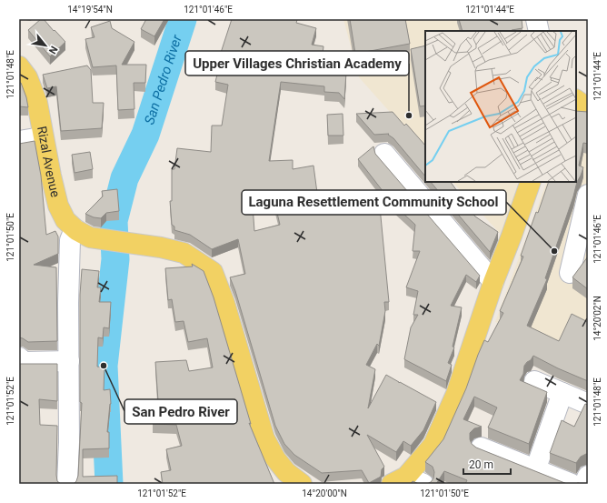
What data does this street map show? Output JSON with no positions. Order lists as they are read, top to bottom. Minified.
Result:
{"streets":{"main road":["Rizal Avenue"]},"water":["San Pedro River"],"places":["Upper Villages Christian Academy","Laguna Resettlement Community School","San Pedro River"],"scale_bar":"20 m","north":"bottom right","coordinates":["14°19'54\"N","121°01'46\"E","121°01'44\"E","121°01'48\"E","121°01'50\"E","14°20'02\"N","121°01'52\"E","14°20'00\"N"]}
